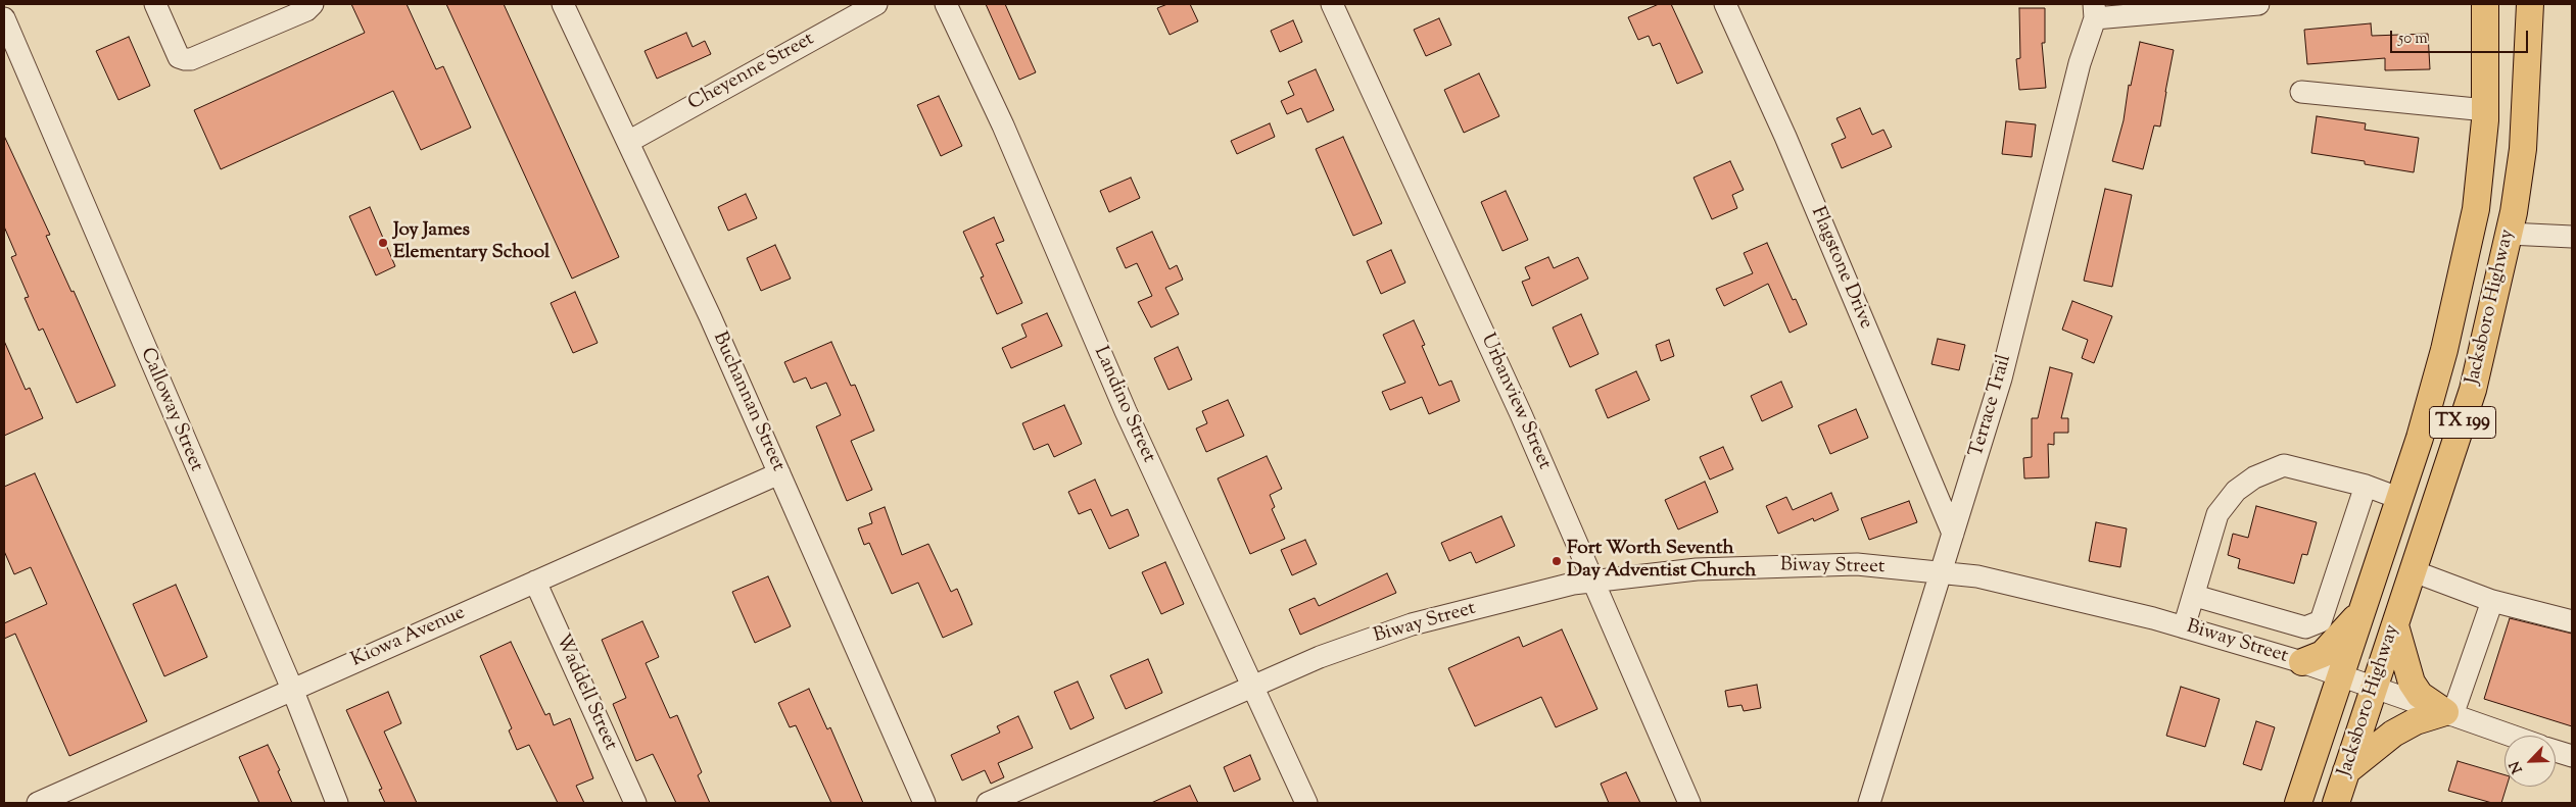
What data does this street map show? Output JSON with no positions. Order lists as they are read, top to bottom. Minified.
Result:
{"streets":{"main road":["Jacksboro Highway","TX 199"],"street":["Cheyenne Street","Flagstone Drive","Buchannan Street","Urbanview Street","Landino Street","Terrace Trail","Calloway Street","Biway Street","Kiowa Avenue","Waddell Street"]},"crossings":[["Cheyenne Street","Buchannan Street"],["Flagstone Drive","Terrace Trail"],["Jacksboro Highway","Biway Street"],["Buchannan Street","Kiowa Avenue"],["Urbanview Street","Biway Street"],["Landino Street","Biway Street"],["Terrace Trail","Biway Street"],["Calloway Street","Kiowa Avenue"],["Kiowa Avenue","Waddell Street"]],"places":["Joy James Elementary School","Fort Worth Seventh Day Adventist Church"],"scale_bar":"50 m","north":"bottom left"}
